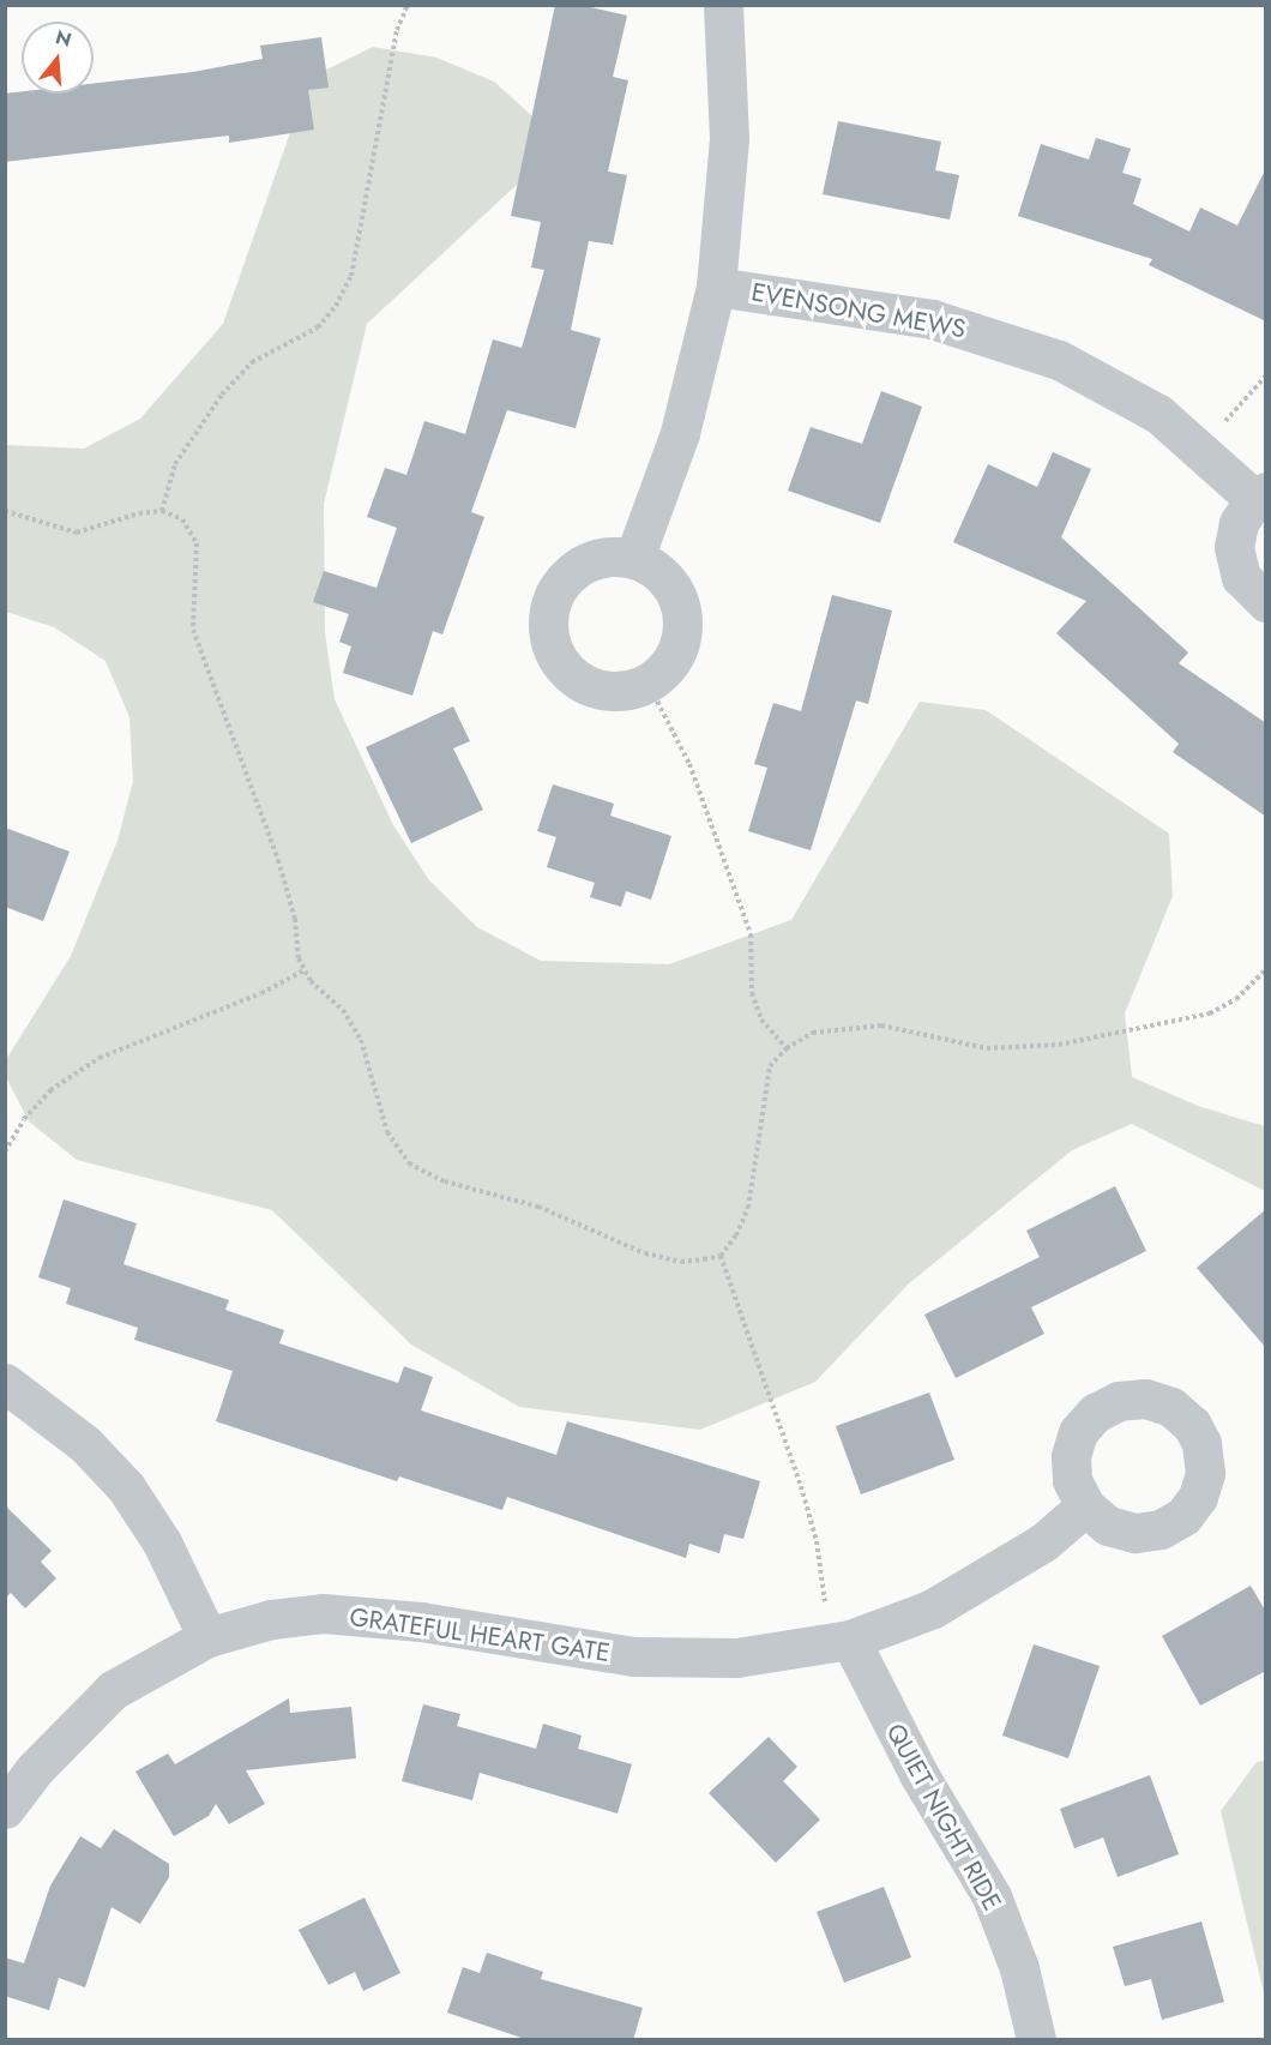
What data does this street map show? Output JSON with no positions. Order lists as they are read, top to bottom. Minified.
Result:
{"streets":{"street":["EVENSONG MEWS","GRATEFUL HEART GATE","QUIET NIGHT RIDE"]},"crossings":[["GRATEFUL HEART GATE","QUIET NIGHT RIDE"]],"north":"top"}
